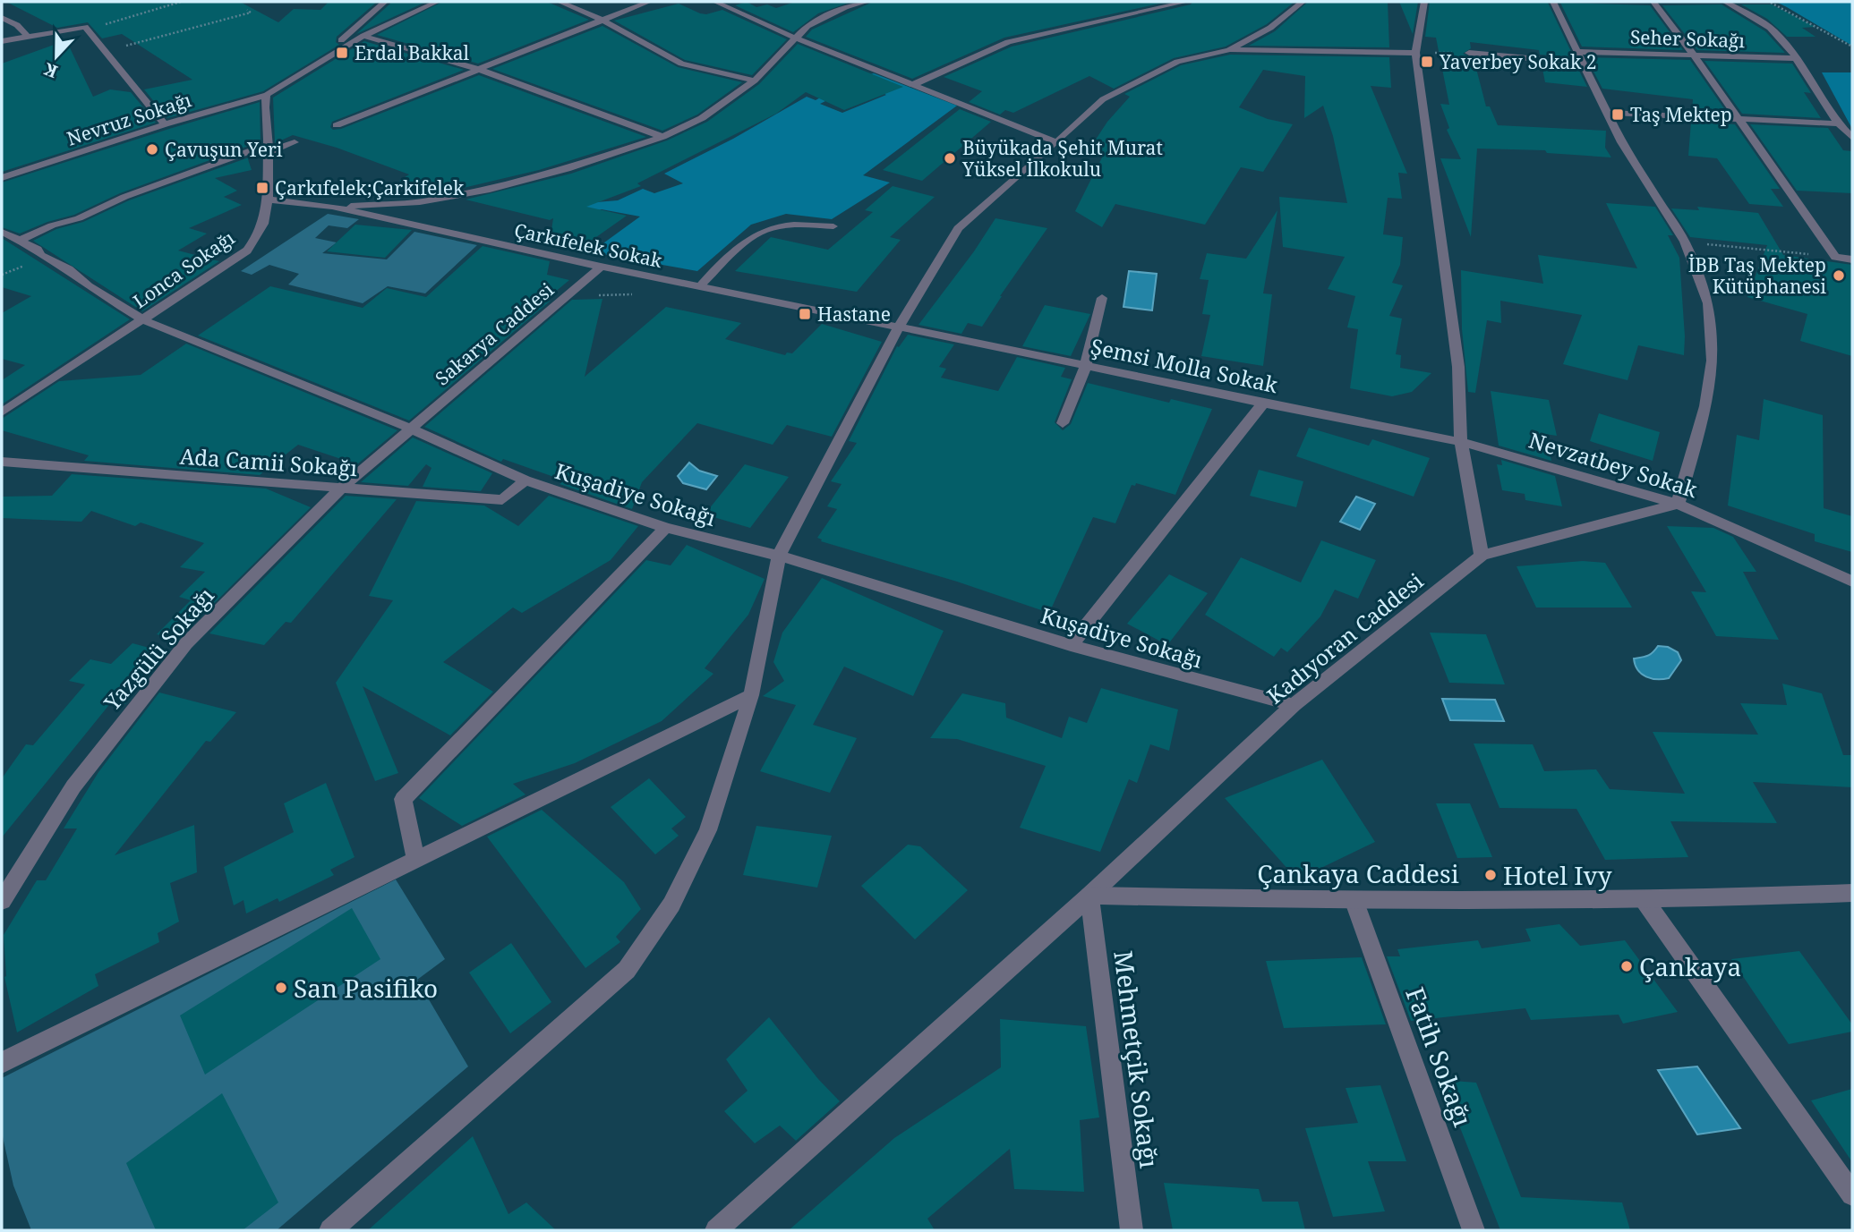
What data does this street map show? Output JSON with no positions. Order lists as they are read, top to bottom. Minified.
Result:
{"streets":{"street":["Seher Sokağı","Nevruz Sokağı","Çarkıfelek Sokak","Lonca Sokağı","Sakarya Caddesi","Şemsi Molla Sokak","Ada Camii Sokağı","Nevzatbey Sokak","Kuşadiye Sokağı","Kadıyoran Caddesi","Yazgülü Sokağı","Çankaya Caddesi","Fatih Sokağı","Mehmetçik Sokağı"]},"crossings":[["Nevruz Sokağı","Lonca Sokağı"],["Çarkıfelek Sokak","Lonca Sokağı"],["Çarkıfelek Sokak","Sakarya Caddesi"],["Çarkıfelek Sokak","Şemsi Molla Sokak"],["Lonca Sokağı","Kuşadiye Sokağı"],["Sakarya Caddesi","Kuşadiye Sokağı"],["Sakarya Caddesi","Yazgülü Sokağı"],["Şemsi Molla Sokak","Nevzatbey Sokak"],["Ada Camii Sokağı","Kuşadiye Sokağı"],["Ada Camii Sokağı","Yazgülü Sokağı"],["Nevzatbey Sokak","Kadıyoran Caddesi"],["Kuşadiye Sokağı","Kadıyoran Caddesi"],["Kuşadiye Sokağı","Yazgülü Sokağı"],["Kadıyoran Caddesi","Çankaya Caddesi"],["Kadıyoran Caddesi","Mehmetçik Sokağı"],["Çankaya Caddesi","Fatih Sokağı"],["Çankaya Caddesi","Mehmetçik Sokağı"]],"places":{"transit":["Erdal Bakkal","Yaverbey Sokak 2","Taş Mektep","Çarkıfelek;Çarkifelek","Hastane"],"other":["Çavuşun Yeri","Büyükada Şehit Murat Yüksel İlkokulu","İBB Taş Mektep Kütüphanesi","Hotel Ivy","Çankaya","San Pasifiko"]},"north":"bottom"}
